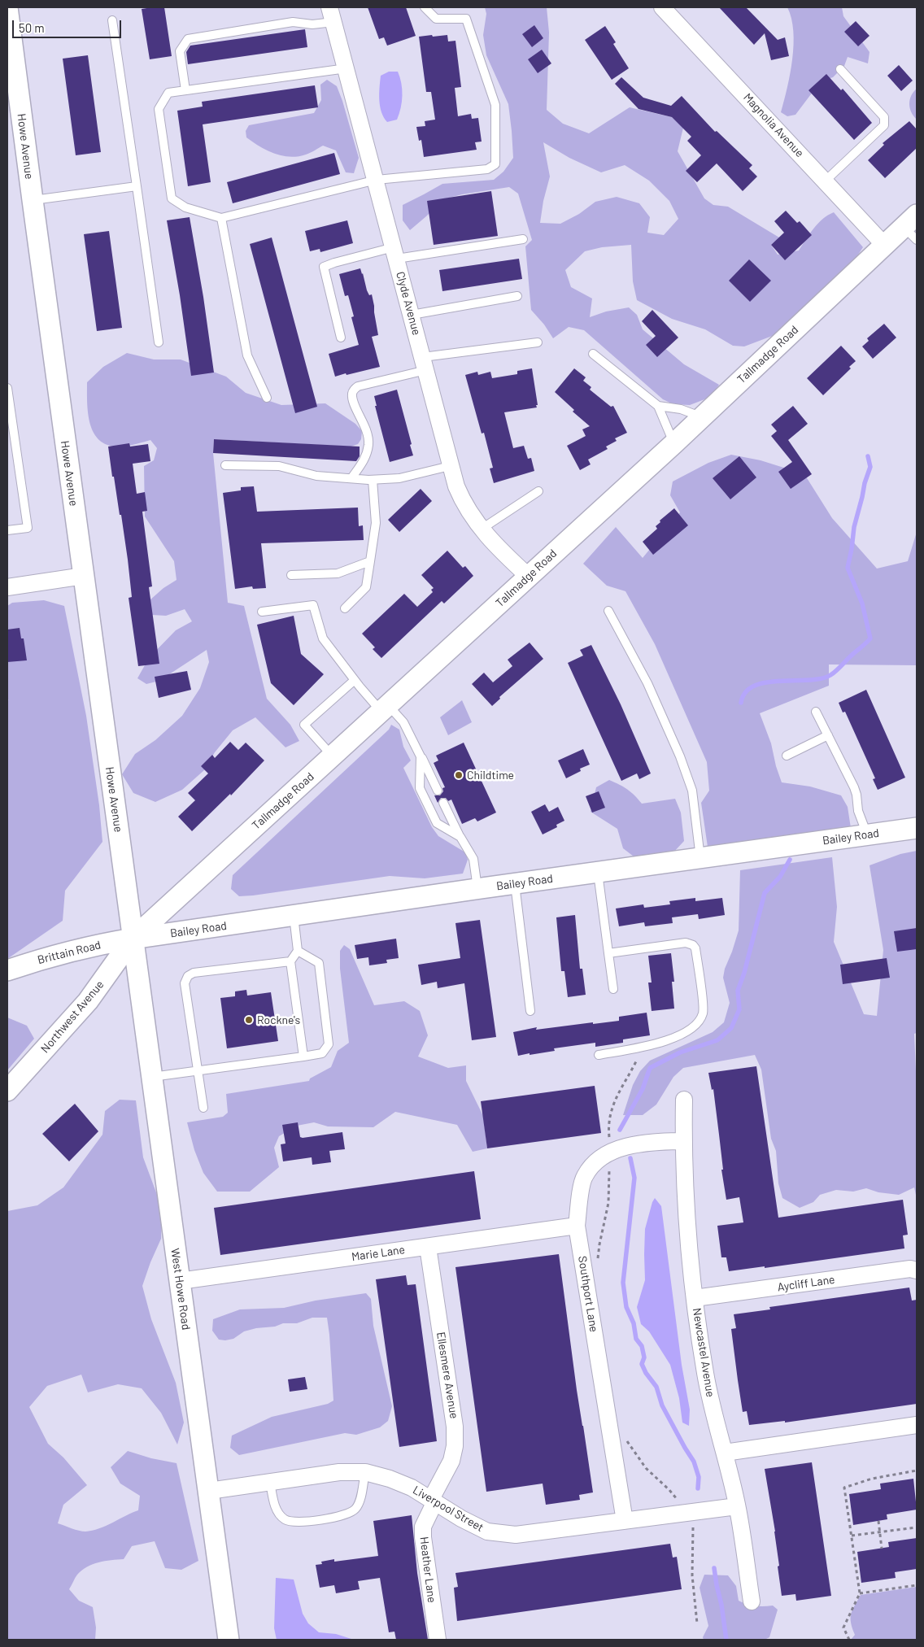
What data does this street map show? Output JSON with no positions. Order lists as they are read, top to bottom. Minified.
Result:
{"streets":{"street":["Magnolia Avenue","Howe Avenue","Clyde Avenue","Tallmadge Road","Bailey Road","Brittain Road","Northwest Avenue","Marie Lane","Aycliff Lane","West Howe Road","Southport Lane","Newcastel Avenue","Ellesmere Avenue","Liverpool Street","Heather Lane"]},"crossings":[["Magnolia Avenue","Tallmadge Road"],["Howe Avenue","Tallmadge Road"],["Howe Avenue","Bailey Road"],["Howe Avenue","Brittain Road"],["Howe Avenue","Northwest Avenue"],["Howe Avenue","West Howe Road"],["Clyde Avenue","Tallmadge Road"],["Tallmadge Road","Bailey Road"],["Tallmadge Road","Brittain Road"],["Tallmadge Road","Northwest Avenue"],["Tallmadge Road","West Howe Road"],["Bailey Road","Brittain Road"],["Bailey Road","Northwest Avenue"],["Bailey Road","West Howe Road"],["Brittain Road","Northwest Avenue"],["Brittain Road","West Howe Road"],["Northwest Avenue","West Howe Road"],["Marie Lane","West Howe Road"],["Marie Lane","Southport Lane"],["Marie Lane","Ellesmere Avenue"],["Aycliff Lane","Newcastel Avenue"],["West Howe Road","Liverpool Street"],["Southport Lane","Newcastel Avenue"],["Southport Lane","Liverpool Street"],["Newcastel Avenue","Liverpool Street"],["Ellesmere Avenue","Liverpool Street"],["Ellesmere Avenue","Heather Lane"],["Liverpool Street","Heather Lane"]],"places":["Childtime","Rockne's"],"scale_bar":"50 m"}
